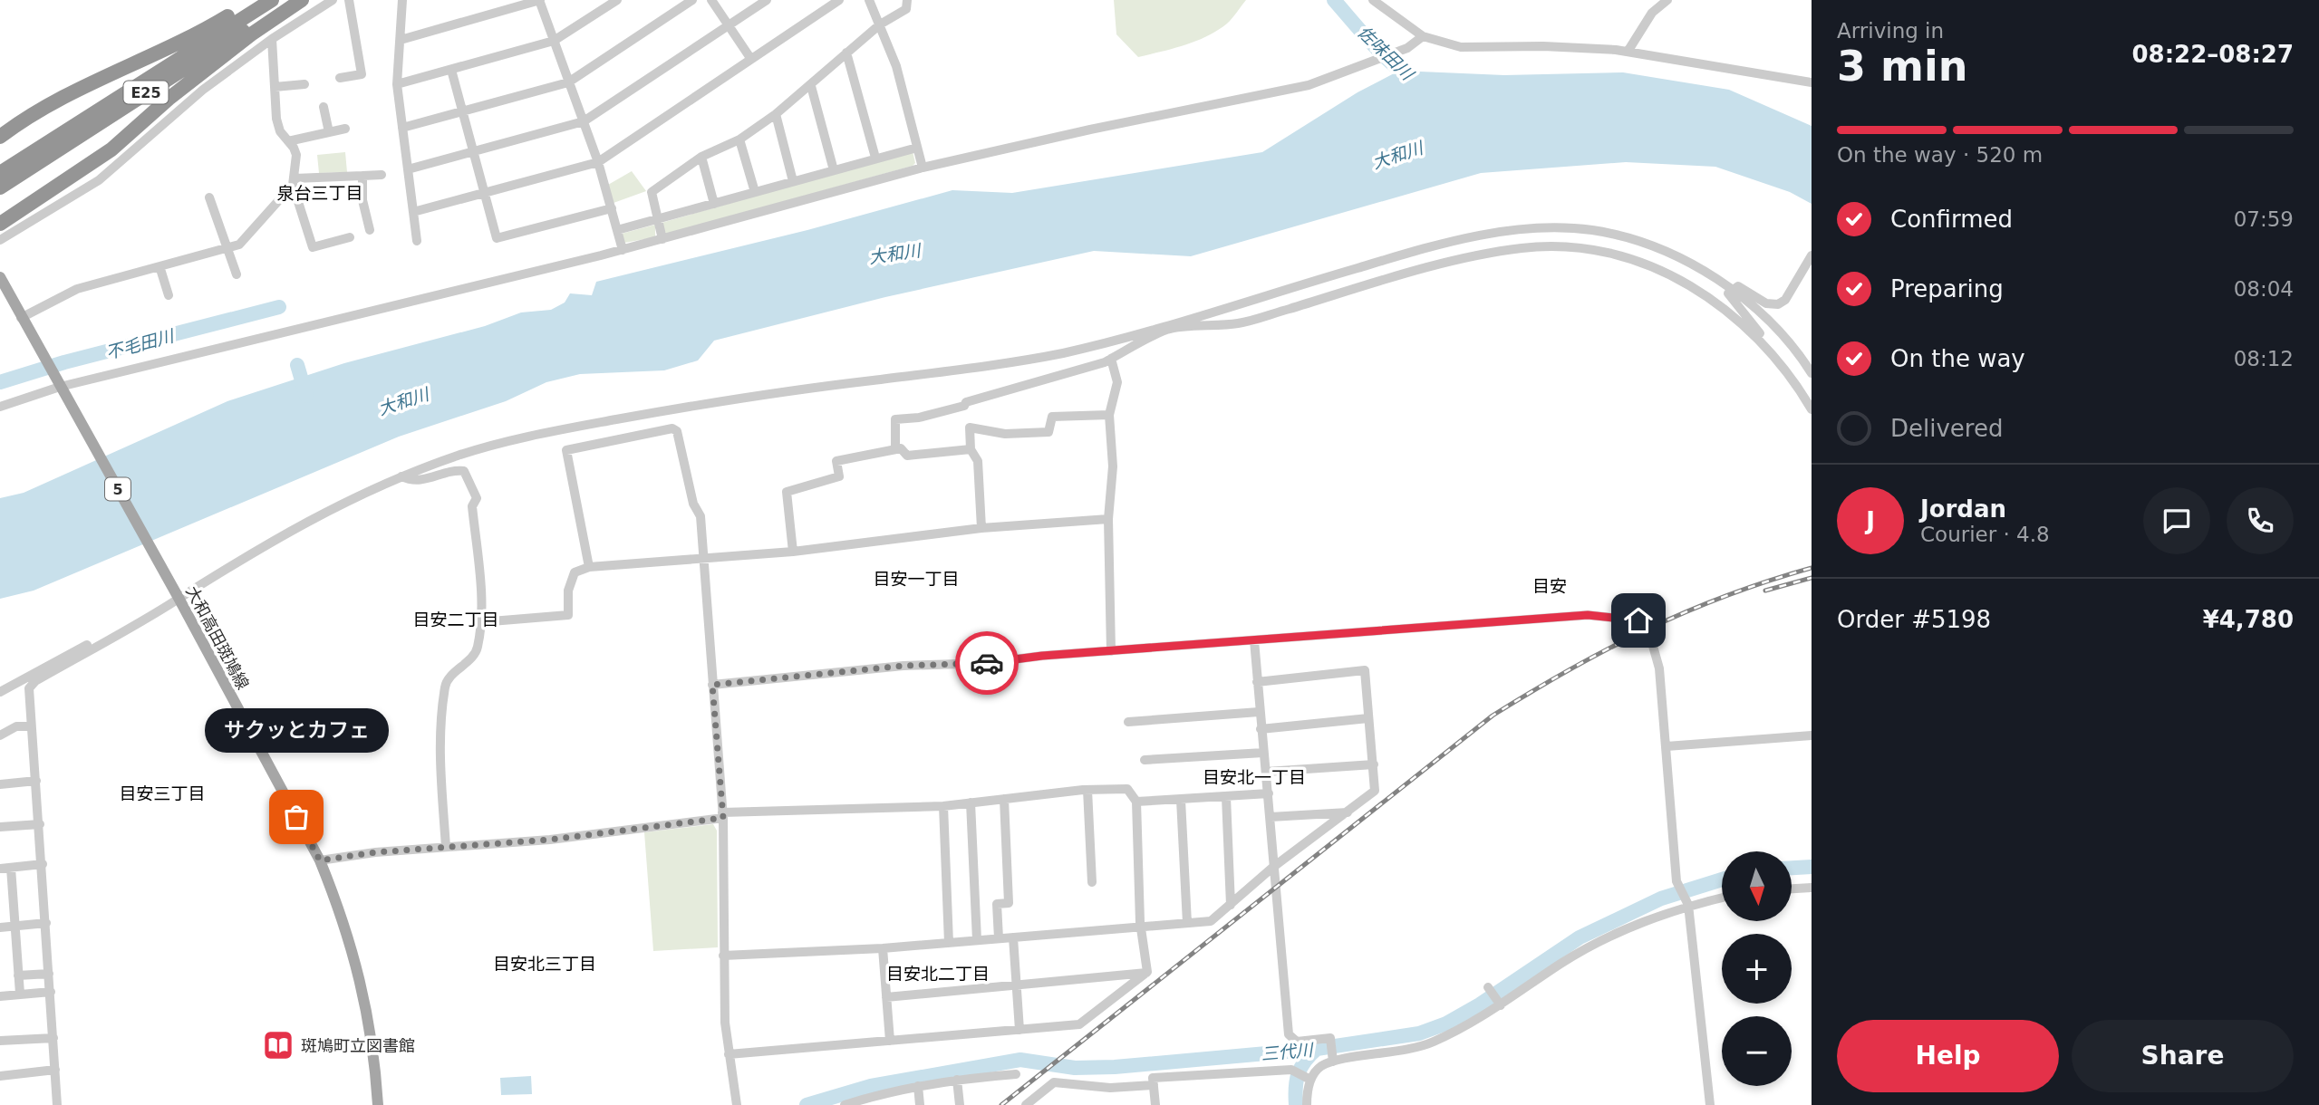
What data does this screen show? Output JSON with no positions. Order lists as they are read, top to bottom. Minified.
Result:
{"streets":{"highway":["E25"],"main road":["5","大和高田斑鳩線"]},"districts":["泉台三丁目","目安一丁目","目安","目安二丁目","目安北一丁目","目安三丁目","目安北三丁目","目安北二丁目"],"water":["佐味田川","大和川","不毛田川","三代川"],"places":{"other":["サクッとカフェ"],"library":["斑鳩町立図書館"]},"north":"bottom","page":{"heading":["3 min","Arriving in","08:22–08:27"],"panel":["Jordan","Courier · 4.8","Order #5198","¥4,780"],"bar":"On the way · 520 m","list":[["Confirmed","07:59"],["Preparing","08:04"],["On the way","08:12"],"Delivered"],"round":"J","bubble":"サクッとカフェ","map_buttons":["+","−"],"buttons":["Help","Share"]}}
